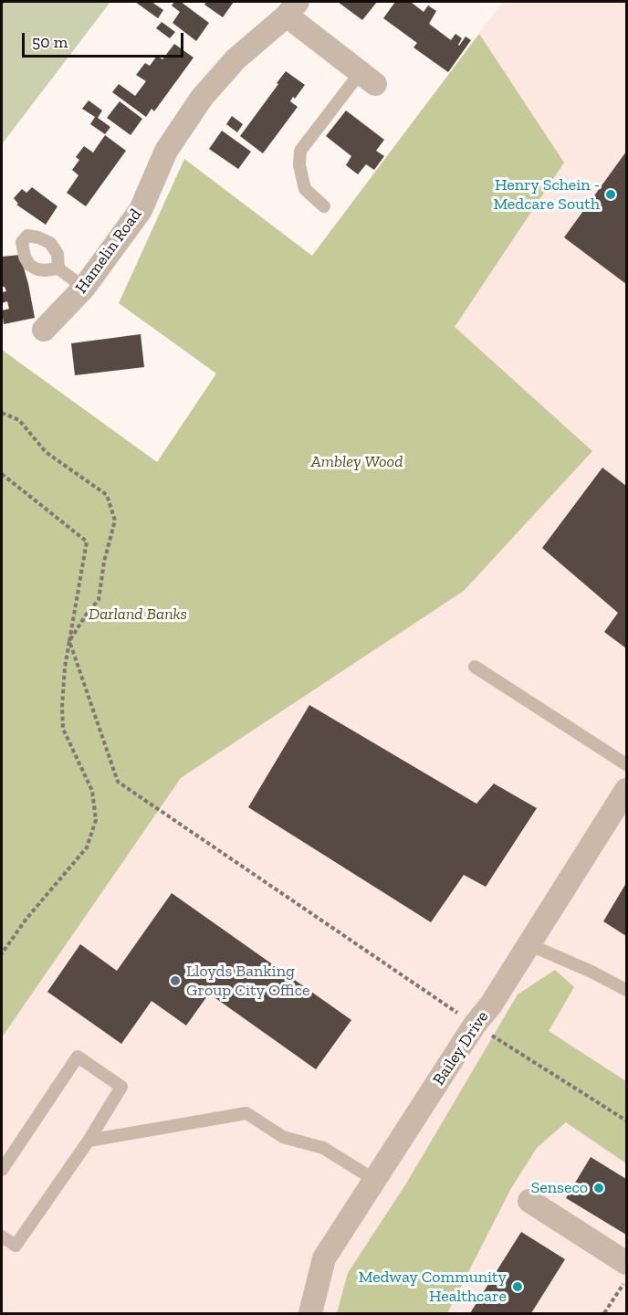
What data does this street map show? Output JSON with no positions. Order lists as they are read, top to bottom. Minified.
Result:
{"streets":{"street":["Hamelin Road","Bailey Drive"]},"parks":["Ambley Wood","Darland Banks"],"places":["Henry Schein - Medcare South","Lloyds Banking Group City Office","Senseco","Medway Community Healthcare"],"scale_bar":"50 m"}
